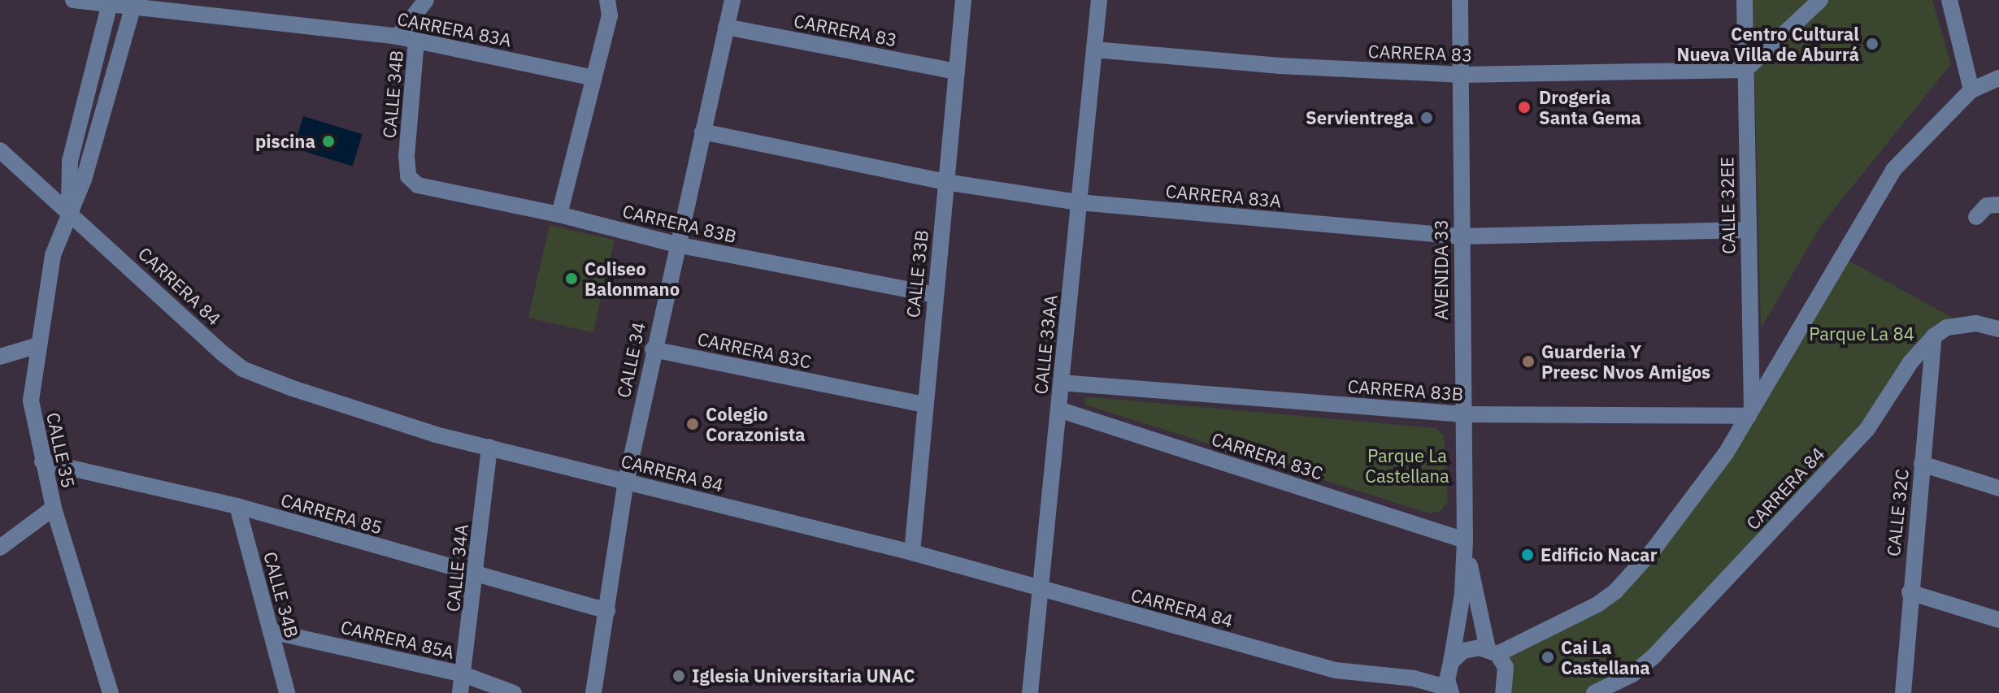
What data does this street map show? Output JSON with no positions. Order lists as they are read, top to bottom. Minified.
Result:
{"streets":{"street":["CARRERA 83A","CARRERA 83","CALLE 34B","CALLE 32EE","CARRERA 83B","AVENIDA 33","CALLE 33B","CARRERA 84","CALLE 33AA","CARRERA 83C","CALLE 34","CALLE 35","CALLE 32C","CARRERA 85","CALLE 34A","CARRERA 85A"]},"crossings":[["CARRERA 83A","CALLE 34B"],["CARRERA 83A","CALLE 32EE"],["CARRERA 83A","AVENIDA 33"],["CARRERA 83A","CALLE 33B"],["CARRERA 83A","CALLE 33AA"],["CARRERA 83A","CALLE 34"],["CARRERA 83A","CALLE 35"],["CARRERA 83","CALLE 32EE"],["CARRERA 83","AVENIDA 33"],["CARRERA 83","CALLE 33B"],["CARRERA 83","CALLE 33AA"],["CARRERA 83","CALLE 34"],["CALLE 34B","CARRERA 83B"],["CALLE 34B","CARRERA 85"],["CALLE 34B","CARRERA 85A"],["CALLE 32EE","CARRERA 83B"],["CARRERA 83B","AVENIDA 33"],["CARRERA 83B","CALLE 33B"],["CARRERA 83B","CALLE 33AA"],["CARRERA 83B","CALLE 34"],["AVENIDA 33","CARRERA 84"],["AVENIDA 33","CARRERA 83C"],["CALLE 33B","CARRERA 84"],["CALLE 33B","CARRERA 83C"],["CARRERA 84","CALLE 33AA"],["CARRERA 84","CALLE 34"],["CARRERA 84","CALLE 35"],["CARRERA 84","CALLE 32C"],["CARRERA 84","CALLE 34A"],["CALLE 33AA","CARRERA 83C"],["CARRERA 83C","CALLE 34"],["CALLE 34","CARRERA 85"],["CALLE 35","CARRERA 85"],["CARRERA 85","CALLE 34A"],["CALLE 34A","CARRERA 85A"]],"parks":["Parque La 84","Parque La Castellana"],"places":["Centro Cultural Nueva Villa de Aburrá","Drogeria Santa Gema","Servientrega","piscina","Coliseo Balonmano","Guarderia Y Preesc Nvos Amigos","Colegio Corazonista","Edificio Nacar","Cai La Castellana","Iglesia Universitaria UNAC"]}
